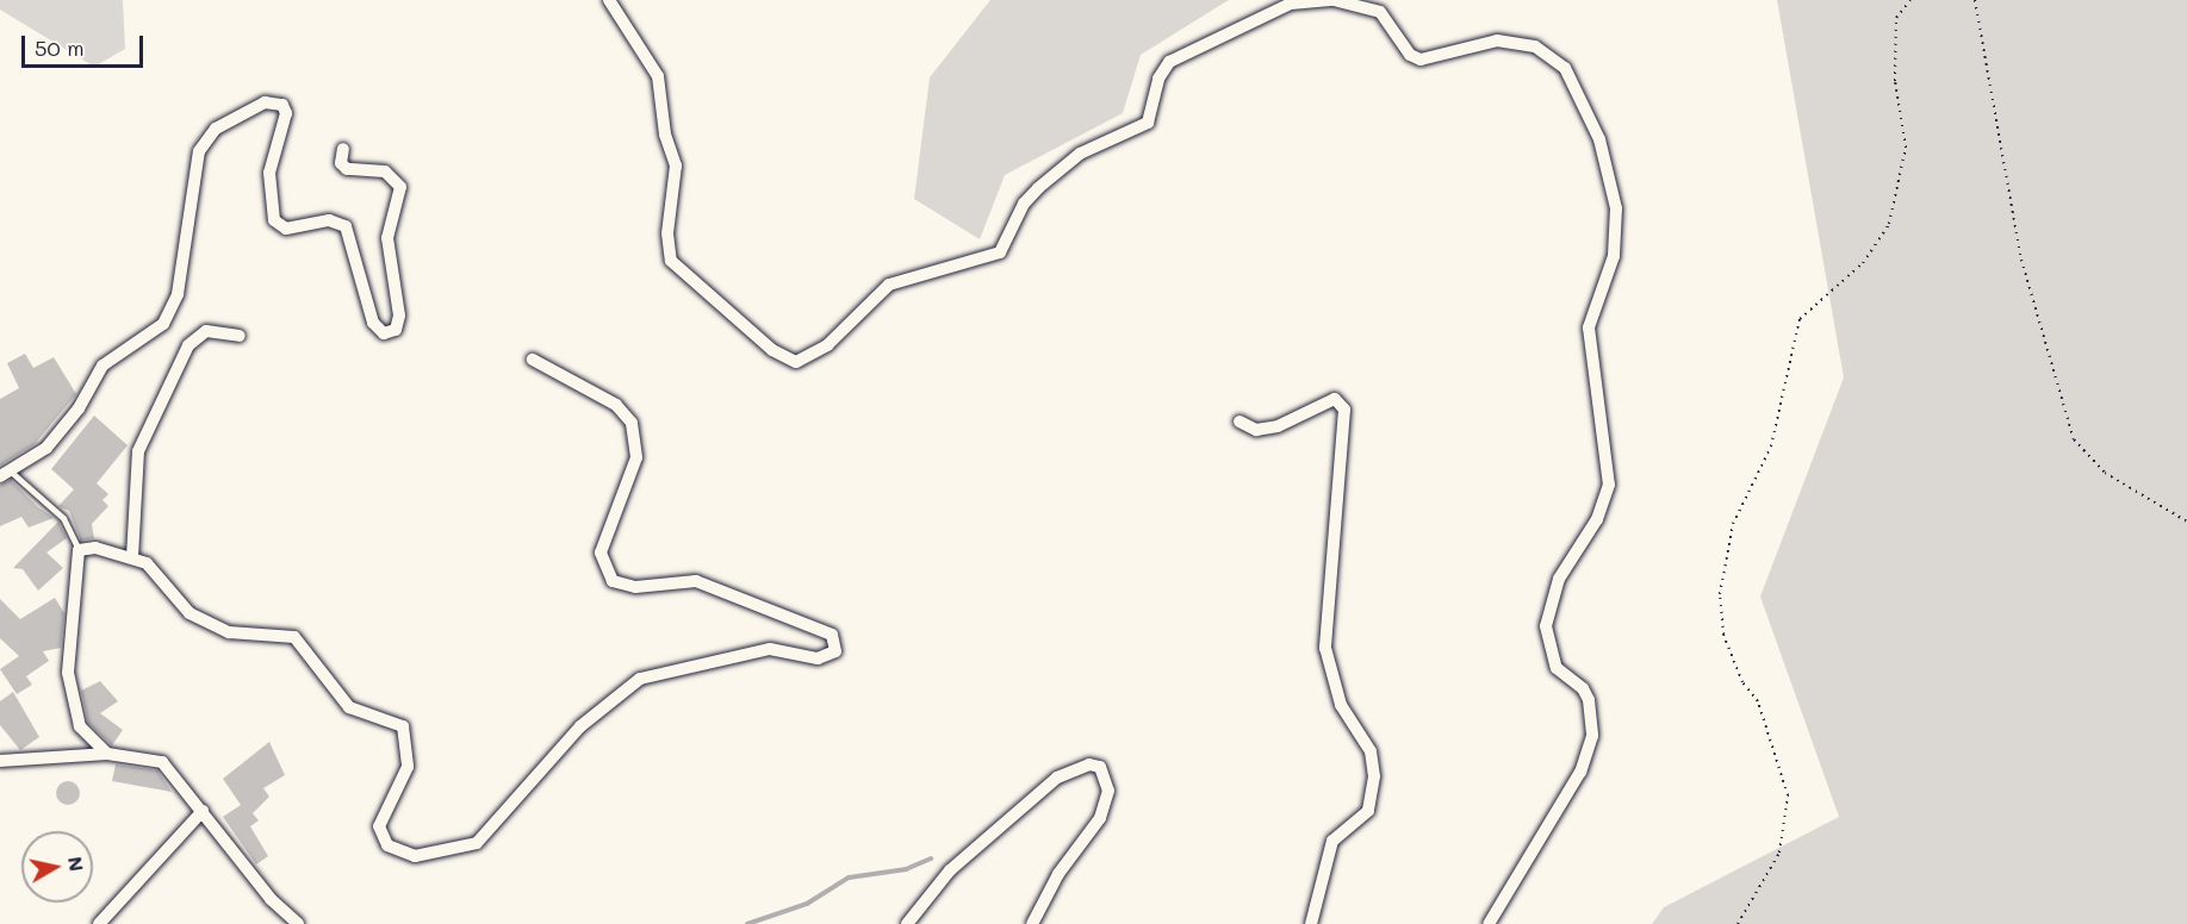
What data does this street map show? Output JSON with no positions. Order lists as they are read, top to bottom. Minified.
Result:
{"scale_bar":"50 m","north":"right"}
